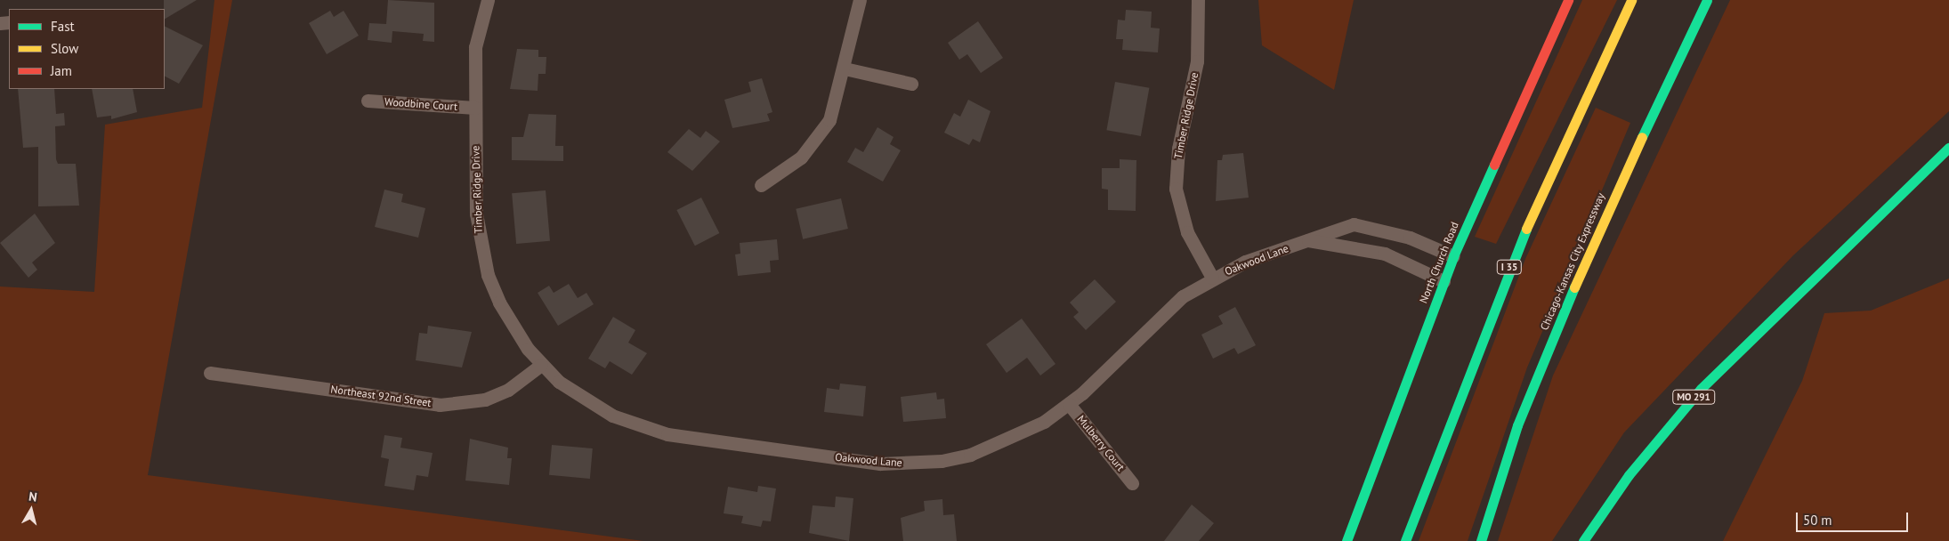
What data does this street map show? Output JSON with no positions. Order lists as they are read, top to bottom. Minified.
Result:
{"streets":{"main road":["Chicago-Kansas City Expressway","North Church Road","I 35","MO 291"],"street":["Woodbine Court","Timber Ridge Drive","Oakwood Lane","Northeast 92nd Street","Mulberry Court"]},"crossings":[["Woodbine Court","Timber Ridge Drive"],["Timber Ridge Drive","Oakwood Lane"],["Timber Ridge Drive","Northeast 92nd Street"],["Oakwood Lane","North Church Road"],["Oakwood Lane","Northeast 92nd Street"],["Oakwood Lane","Mulberry Court"]],"legend":["Fast","Slow","Jam"],"scale_bar":"50 m","north":"top"}
